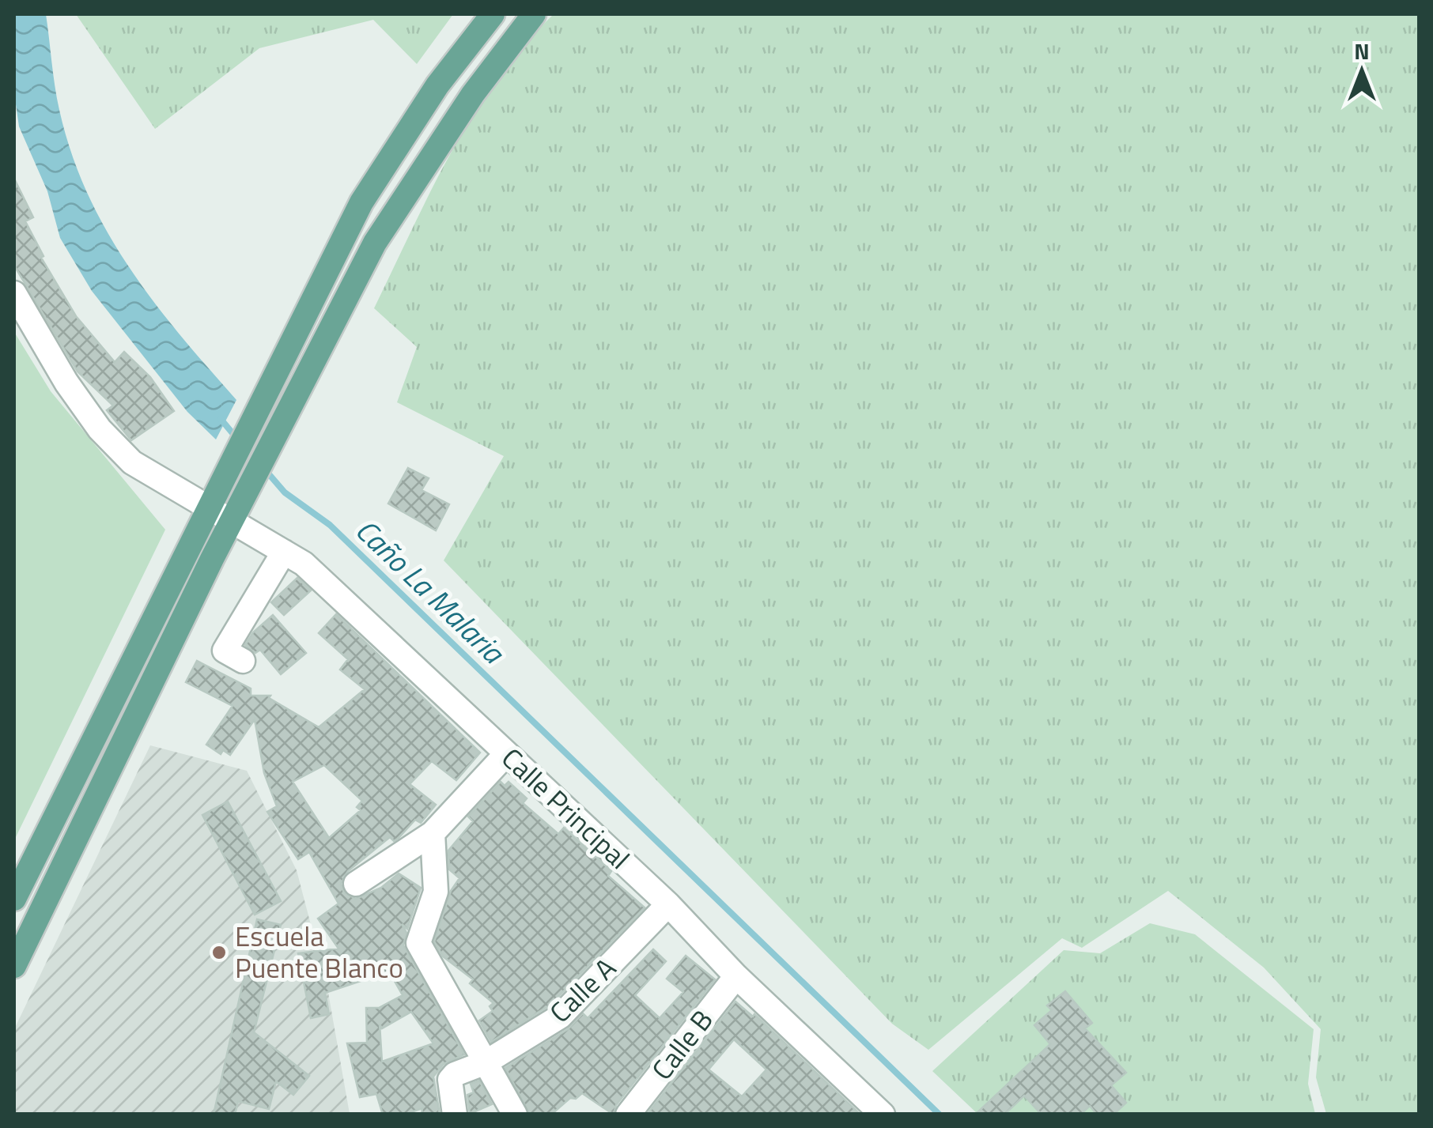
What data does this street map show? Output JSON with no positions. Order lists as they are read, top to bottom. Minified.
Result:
{"streets":{"street":["Calle Principal","Calle A","Calle B"]},"crossings":[["Calle Principal","Calle A"],["Calle Principal","Calle B"]],"water":["Caño La Malaria"],"places":["Escuela Puente Blanco"],"north":"top"}
